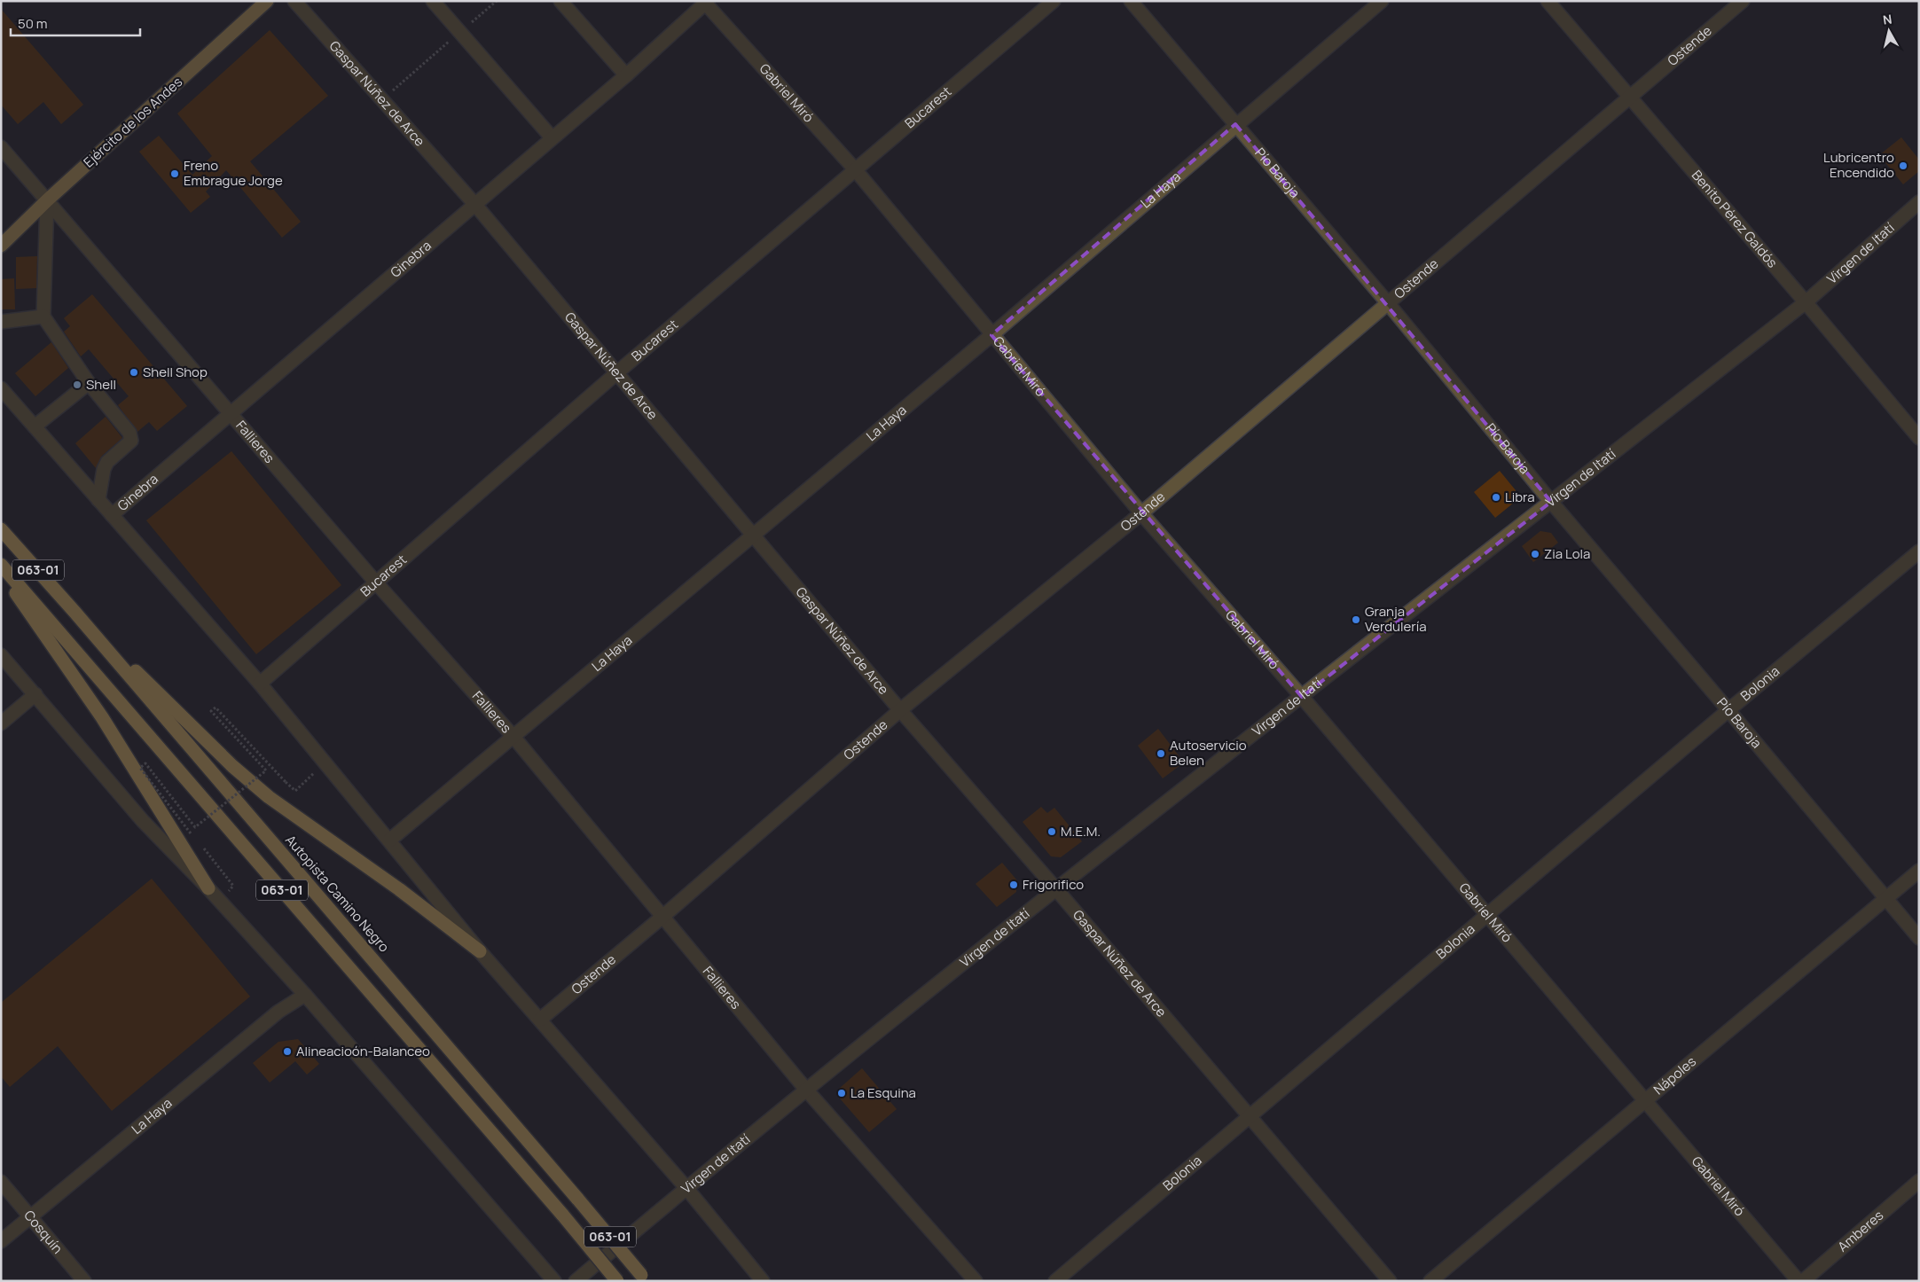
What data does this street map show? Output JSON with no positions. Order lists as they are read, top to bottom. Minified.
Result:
{"streets":{"highway":["063-01","Autopista Camino Negro"],"main road":["Ejército de los Andes"],"street":["Ostende","Gabriel Miró","Gaspar Núñez de Arce","Bucarest","Pío Baroja","La Haya","Benito Pérez Galdós","Virgen de Itatí","Ginebra","Fallieres","Bolonia","Nápoles","Amberes","Cosquín"]},"crossings":[["Ostende","Gabriel Miró"],["Ostende","Gaspar Núñez de Arce"],["Ostende","Pío Baroja"],["Ostende","Benito Pérez Galdós"],["Ostende","Fallieres"],["Gabriel Miró","Bucarest"],["Gabriel Miró","La Haya"],["Gabriel Miró","Virgen de Itatí"],["Gabriel Miró","Ginebra"],["Gabriel Miró","Bolonia"],["Gabriel Miró","Nápoles"],["Gaspar Núñez de Arce","Bucarest"],["Gaspar Núñez de Arce","La Haya"],["Gaspar Núñez de Arce","Virgen de Itatí"],["Gaspar Núñez de Arce","Ginebra"],["Gaspar Núñez de Arce","Bolonia"],["Bucarest","Fallieres"],["Ejército de los Andes","Fallieres"],["Pío Baroja","La Haya"],["Pío Baroja","Virgen de Itatí"],["Pío Baroja","Bolonia"],["Pío Baroja","Nápoles"],["La Haya","Fallieres"],["La Haya","Cosquín"],["Benito Pérez Galdós","Virgen de Itatí"],["Virgen de Itatí","Fallieres"],["Ginebra","Fallieres"]],"places":["Lubricentro Encendido","Freno Embrague Jorge","Shell Shop","Shell","Libra","Zia Lola","Granja Verdulería","Autoservicio Belen","M.E.M.","Frigorifico","Alineacioón-Balanceo","La Esquina"],"scale_bar":"50 m","north":"top"}
